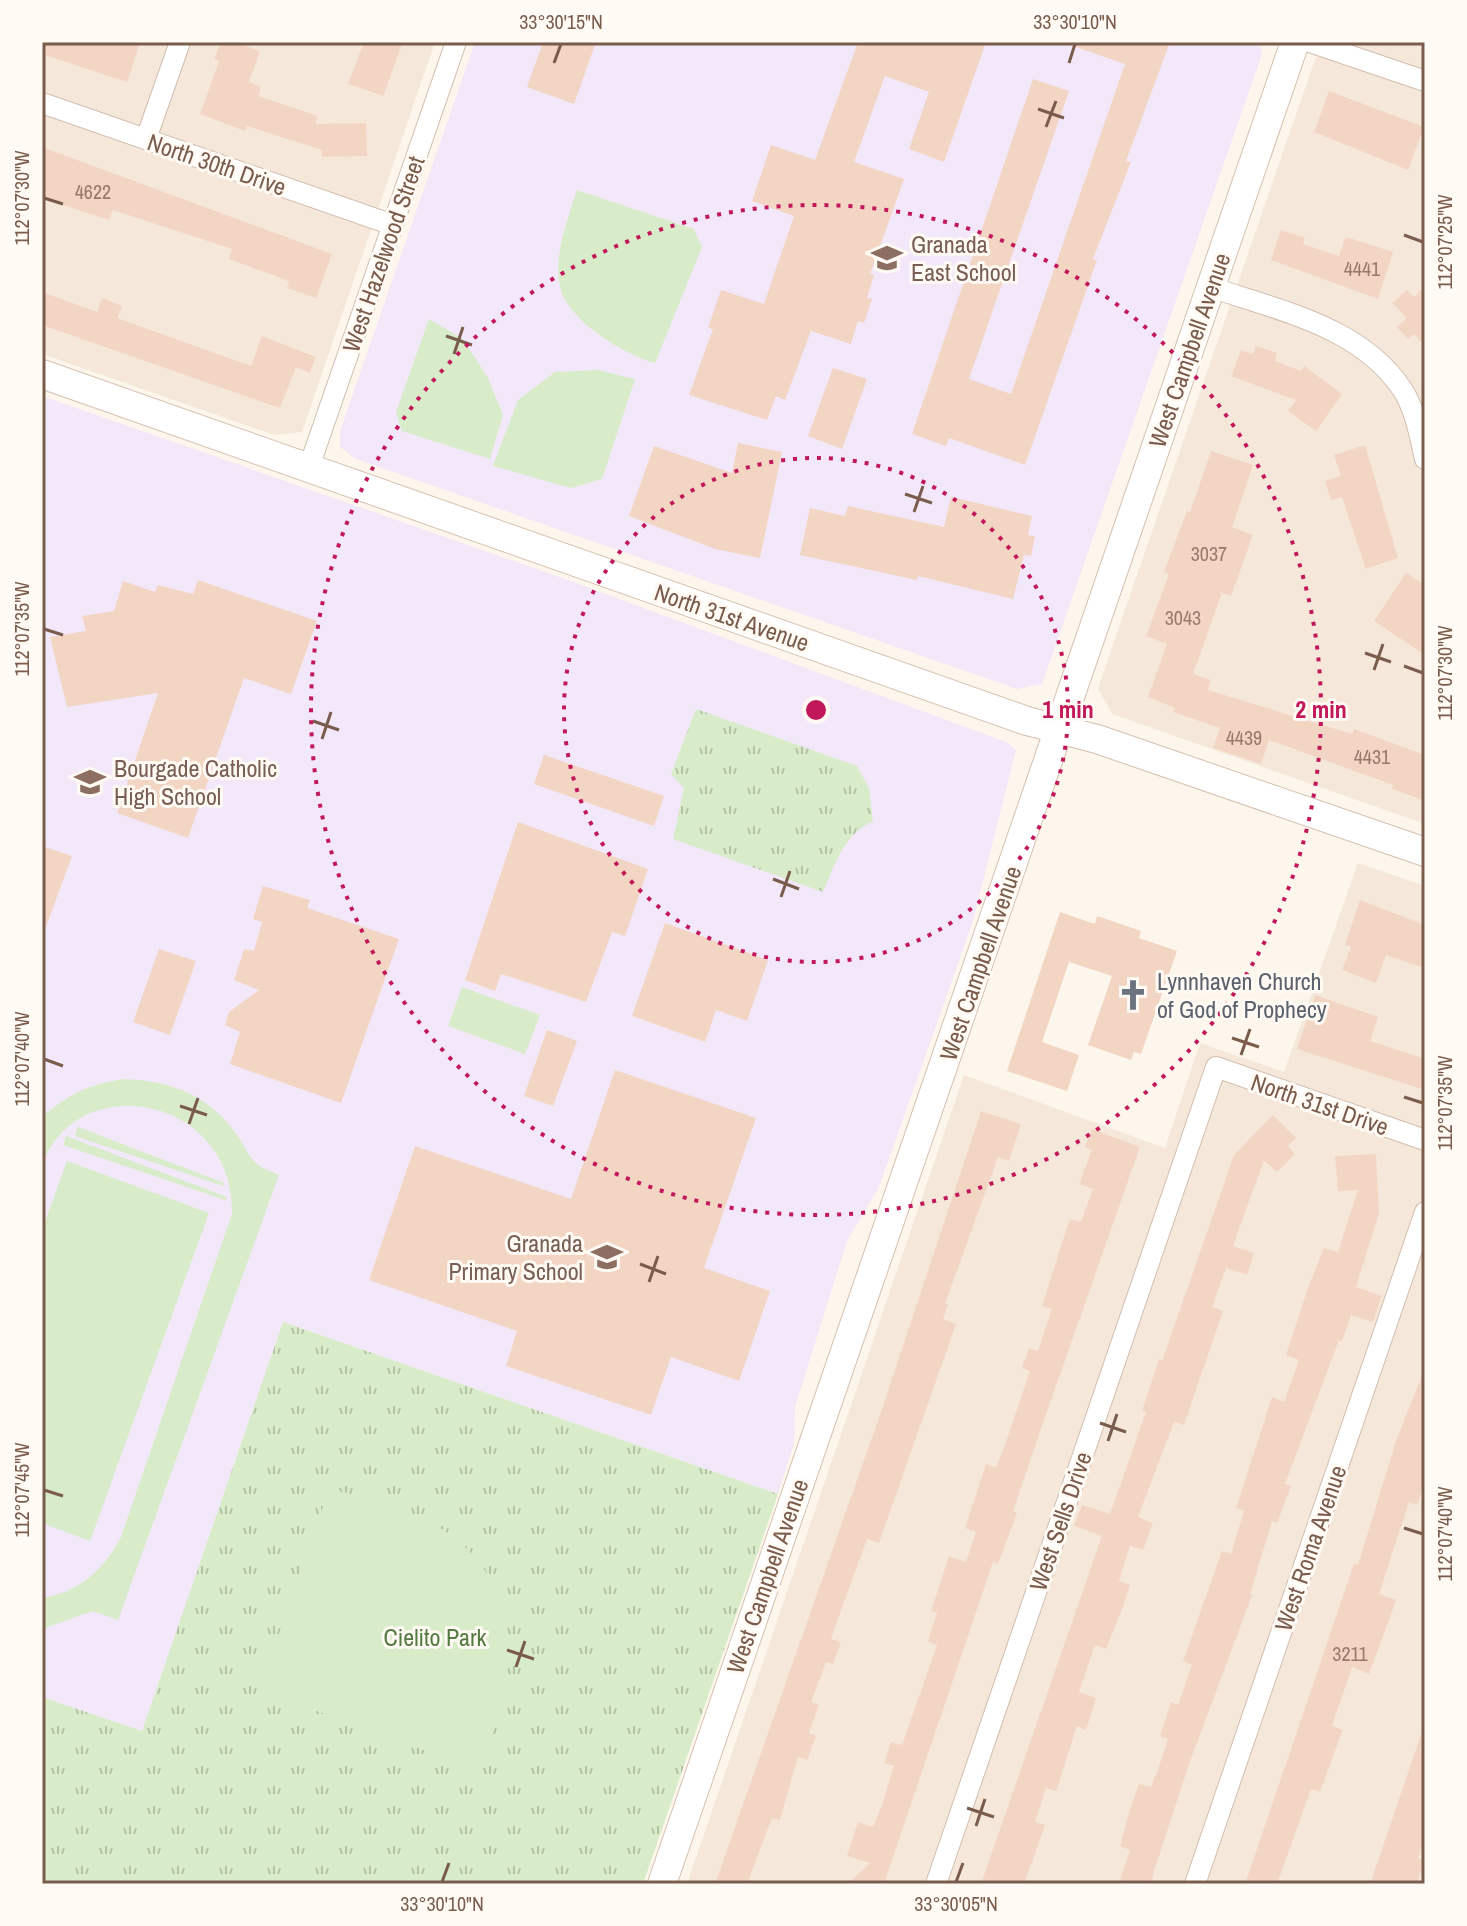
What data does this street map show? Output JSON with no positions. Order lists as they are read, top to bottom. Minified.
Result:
{"streets":{"street":["North 30th Drive","West Hazelwood Street","West Campbell Avenue","North 31st Avenue","North 31st Drive","West Sells Drive","West Roma Avenue"]},"crossings":[["North 30th Drive","West Hazelwood Street"],["West Hazelwood Street","North 31st Avenue"],["West Campbell Avenue","North 31st Avenue"],["North 31st Drive","West Sells Drive"]],"parks":["Cielito Park"],"places":{"school or university":["Granada East School","Bourgade Catholic High School","Granada Primary School"],"church":["Lynnhaven Church of God of Prophecy"]},"house_numbers":["4622","4441","3037","3043","4439","4431","3211"],"coordinates":["33°30'15\"N","33°30'10\"N","112°07'30\"W","112°07'25\"W","112°07'35\"W","112°07'40\"W","112°07'45\"W","33°30'05\"N"],"rings":["1 min","2 min"]}
